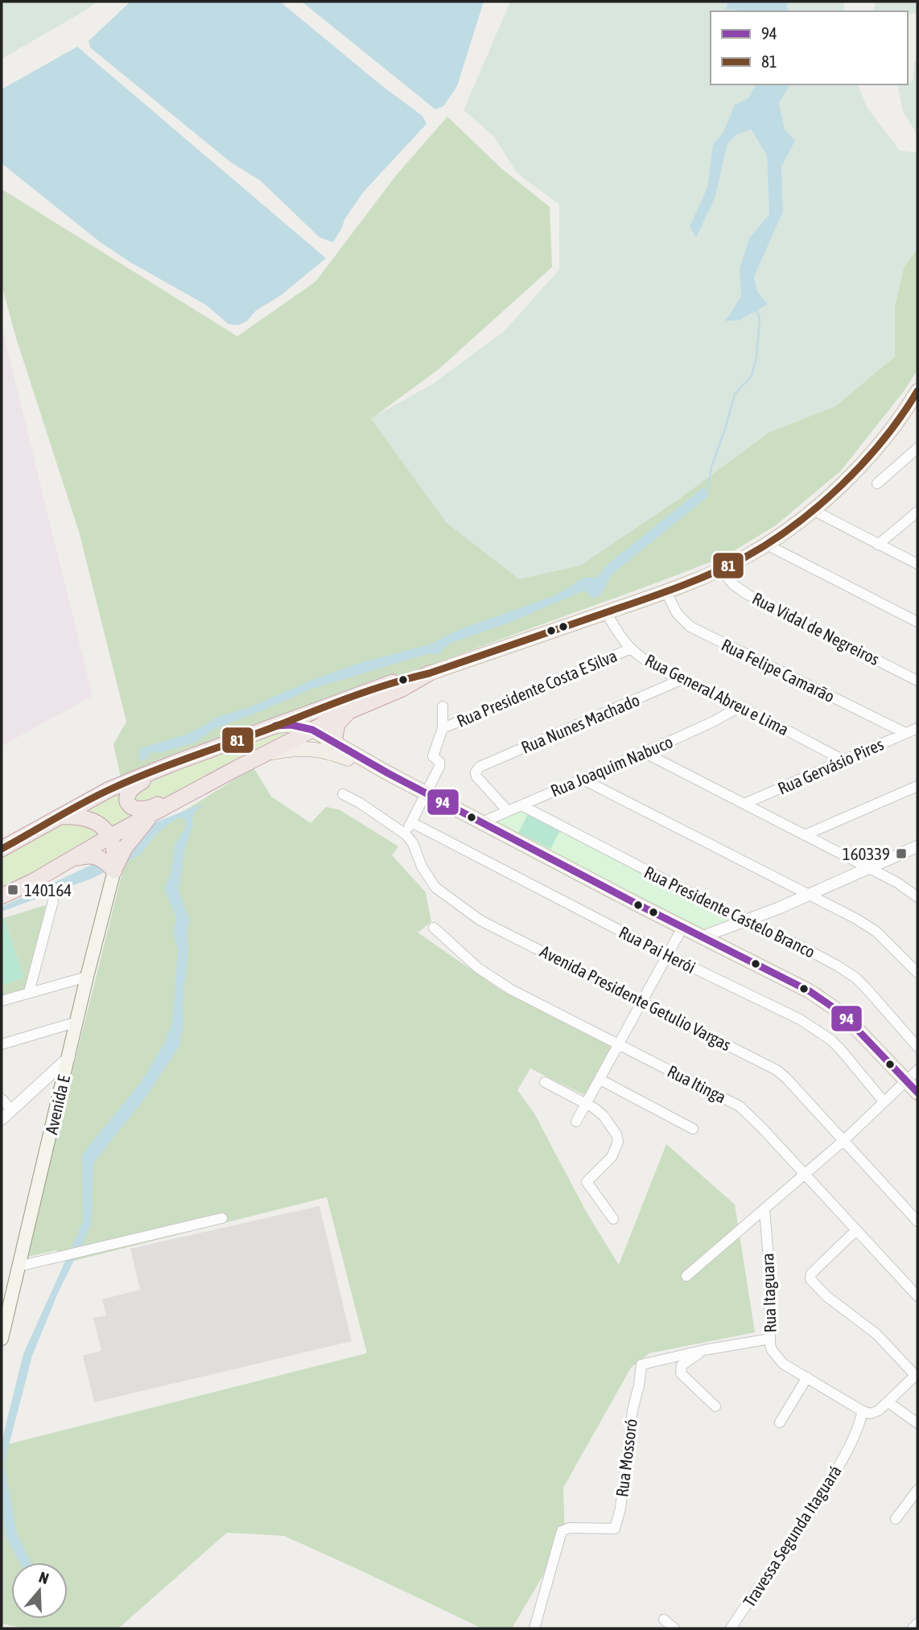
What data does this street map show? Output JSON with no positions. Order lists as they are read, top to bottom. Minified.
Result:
{"streets":{"main road":["Avenida E"],"street":["Rua Vidal de Negreiros","Rua Felipe Camarão","Rua Presidente Costa E Silva","Rua General Abreu e Lima","Rua Nunes Machado","Rua Joaquim Nabuco","Rua Gervásio Pires","Rua Presidente Castelo Branco","Rua Pai Herói","Avenida Presidente Getulio Vargas","Rua Itinga","Rua Itaguara","Rua Mossoró","Travessa Segunda Itaguará"]},"crossings":[["Rua Felipe Camarão","Rua Gervásio Pires"],["Rua Presidente Costa E Silva","Rua General Abreu e Lima"],["Rua General Abreu e Lima","Rua Nunes Machado"],["Rua General Abreu e Lima","Rua Joaquim Nabuco"],["Rua General Abreu e Lima","Rua Gervásio Pires"],["Rua Nunes Machado","Rua Joaquim Nabuco"],["Rua Joaquim Nabuco","Rua Presidente Castelo Branco"],["Rua Itaguara","Rua Mossoró"],["Rua Itaguara","Travessa Segunda Itaguará"]],"places":{"transit":["160339","140164"]},"lines":["transit line 81","transit line 94"],"legend":["94","81"],"north":"top"}
